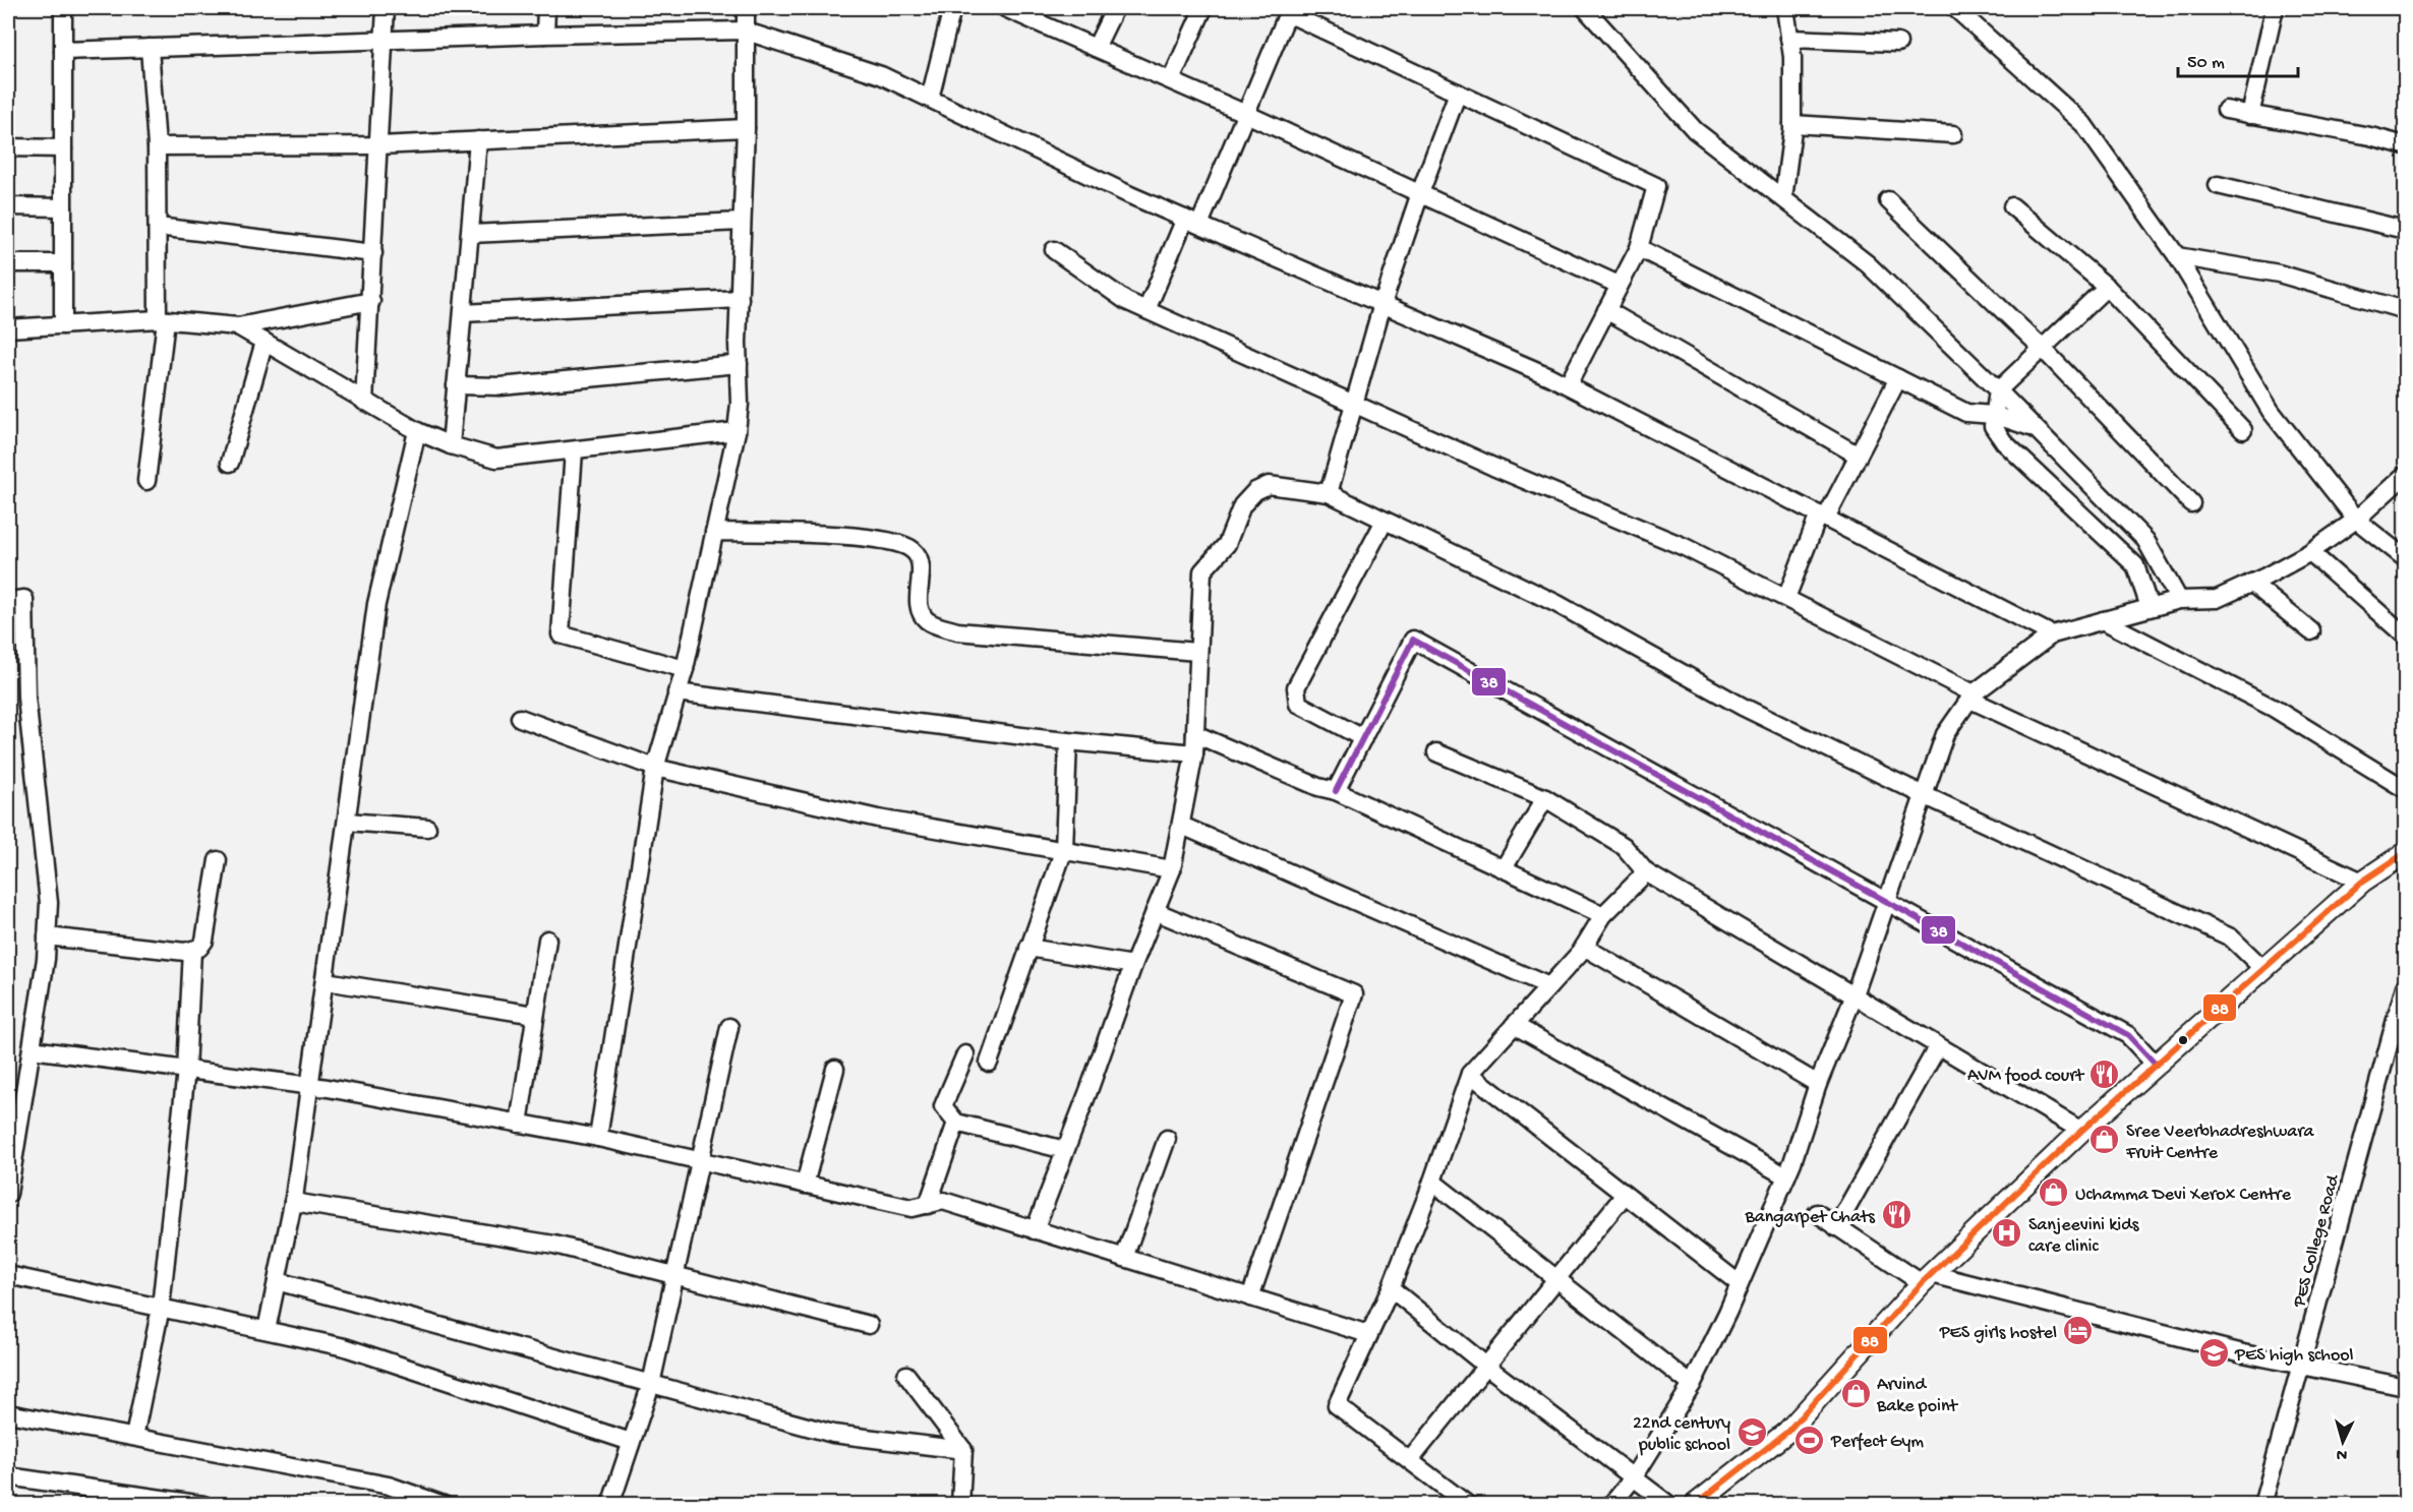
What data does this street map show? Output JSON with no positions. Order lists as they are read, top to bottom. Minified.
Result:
{"streets":{"street":["PES College Road"]},"places":{"restaurant":["AVM food court","Bangarpet Chats"],"shop":["Sree Veerbhadreshwara Fruit Centre","Uchamma Devi Xerox Centre","Arvind Bake point"],"hospital":["Sanjeevini kids care clinic"],"hotel":["PES girls hostel"],"school or university":["PES high school","22nd century public school"],"sports":["Perfect Gym"]},"lines":["transit line 38","transit line 88"],"scale_bar":"50 m","north":"bottom"}
